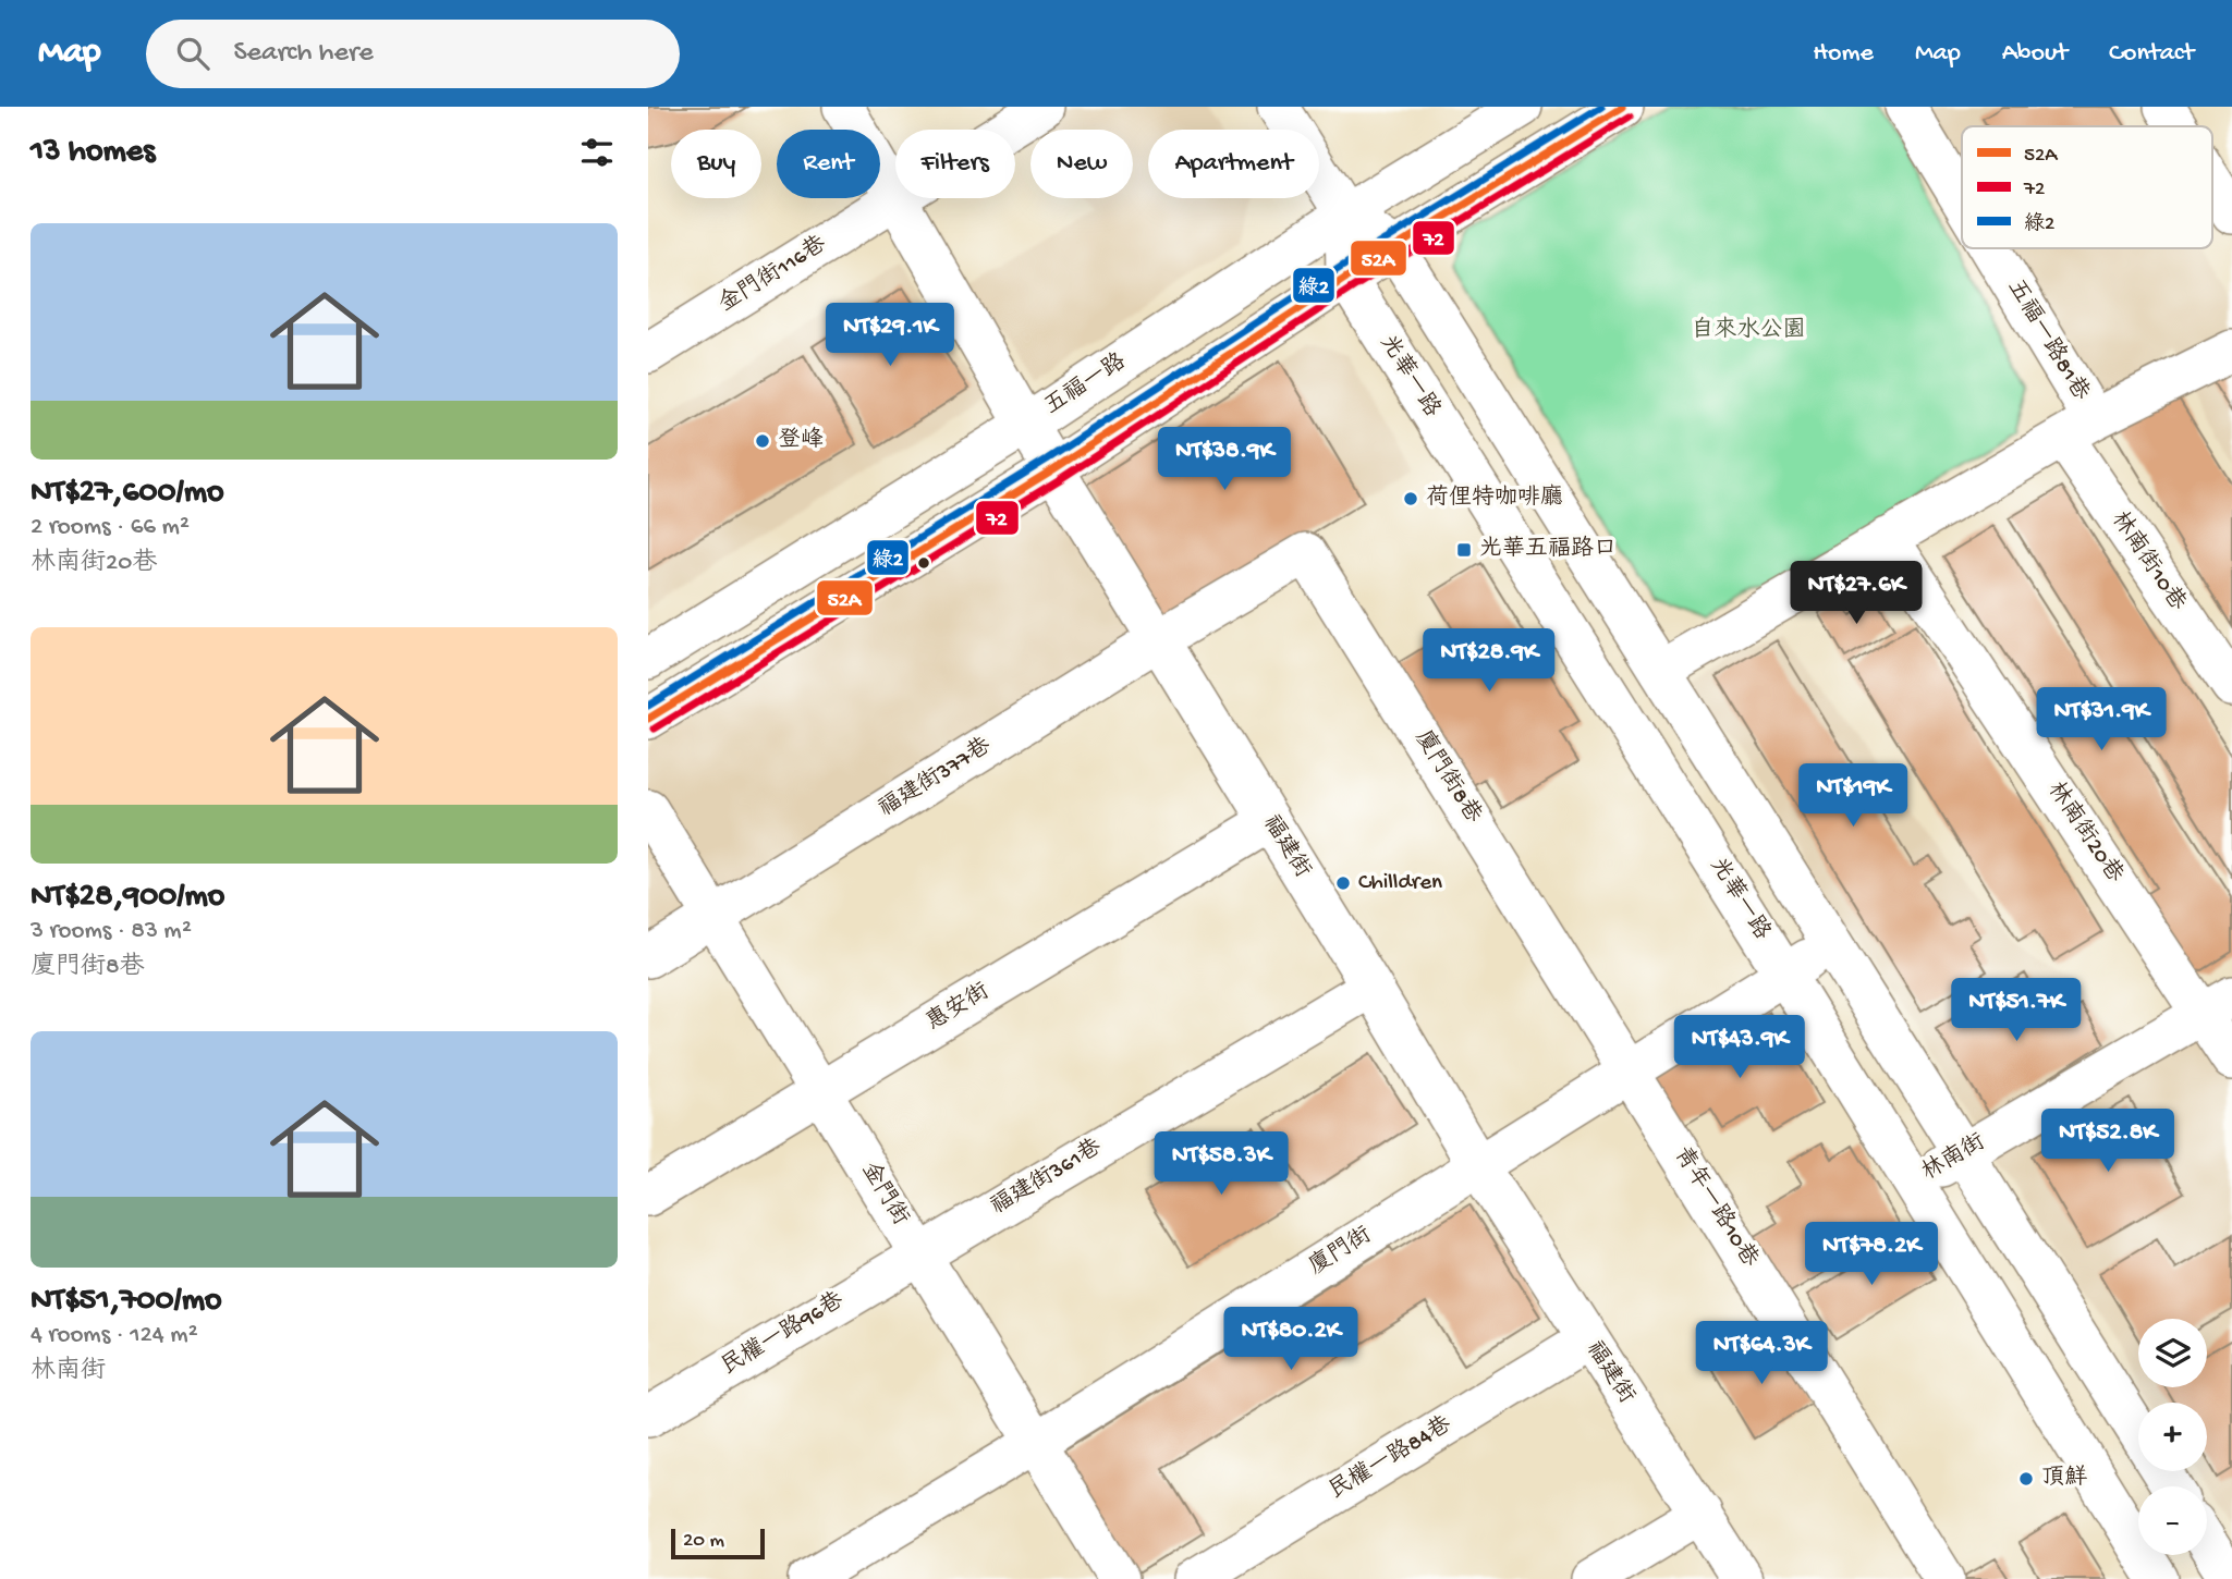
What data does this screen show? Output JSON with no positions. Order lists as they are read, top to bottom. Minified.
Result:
{"streets":{"street":["金門街116巷","五福一路81巷","光華一路","五福一路","林南街10巷","廈門街8巷","福建街377巷","林南街20巷","福建街","惠安街","林南街","福建街361巷","金門街","青年一路10巷","廈門街","民權一路96巷","民權一路84巷"]},"crossings":[["金門街116巷","福建街"],["五福一路81巷","林南街10巷"],["光華一路","林南街"],["光華一路","廈門街"],["五福一路","福建街"],["廈門街8巷","福建街377巷"],["廈門街8巷","福建街"],["廈門街8巷","青年一路10巷"],["廈門街8巷","廈門街"],["福建街377巷","福建街"],["福建街377巷","金門街"],["林南街20巷","林南街"],["福建街","惠安街"],["福建街","福建街361巷"],["福建街","廈門街"],["福建街","民權一路84巷"],["惠安街","金門街"],["福建街361巷","金門街"],["福建街361巷","民權一路96巷"],["金門街","廈門街"],["金門街","民權一路96巷"],["青年一路10巷","廈門街"]],"parks":["自來水公園"],"places":{"other":["登峰","荷俚特咖啡廳","Chilldren","頂鮮"],"transit":["光華五福路口"]},"lines":["transit line 52A","transit line 綠2","transit line 72"],"legend":["52A","72","綠2"],"scale_bar":"20 m","page":{"header":"Map","search":"Search here","nav":["Home","Map","About","Contact"],"heading":"13 homes","chip":["Buy","Rent","Filters","New","Apartment"],"list":[{"name":"NT$27,600/mo","note":"2 rooms · 66 m² · 林南街20巷"},{"name":"NT$28,900/mo","note":"3 rooms · 83 m² · 廈門街8巷"},{"name":"NT$51,700/mo","note":"4 rooms · 124 m² · 林南街"}],"price":["NT$29.1K","NT$38.9K","NT$27.6K","NT$28.9K","NT$31.9K","NT$19K","NT$51.7K","NT$43.9K","NT$52.8K","NT$58.3K","NT$78.2K","NT$80.2K","NT$64.3K"],"map_buttons":["+","−"],"scale":"20 m"}}
